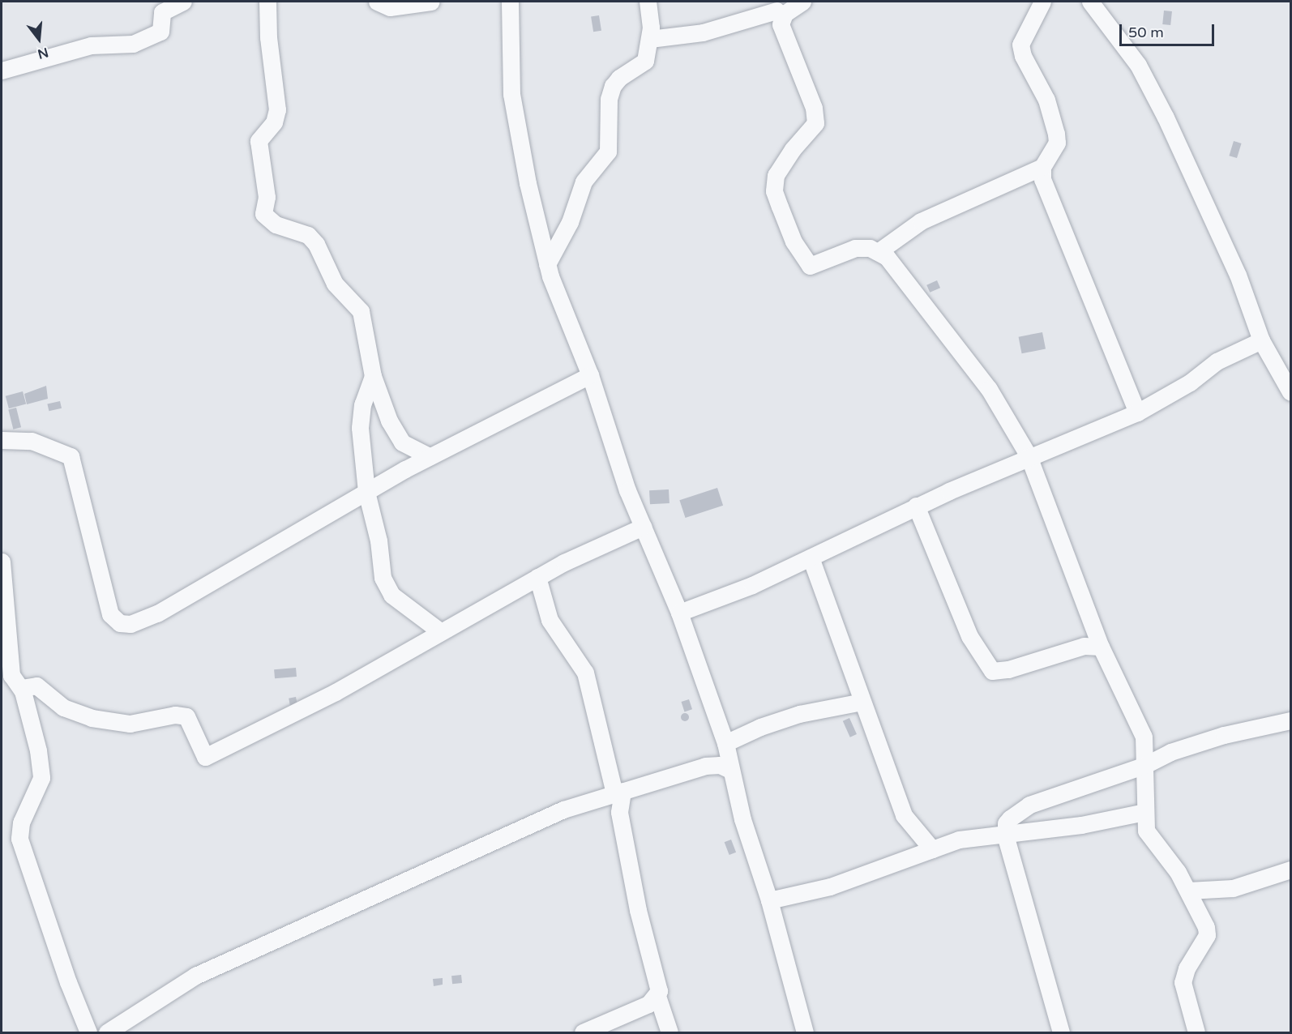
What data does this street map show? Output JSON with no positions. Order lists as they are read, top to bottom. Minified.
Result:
{"scale_bar":"50 m","north":"bottom"}
